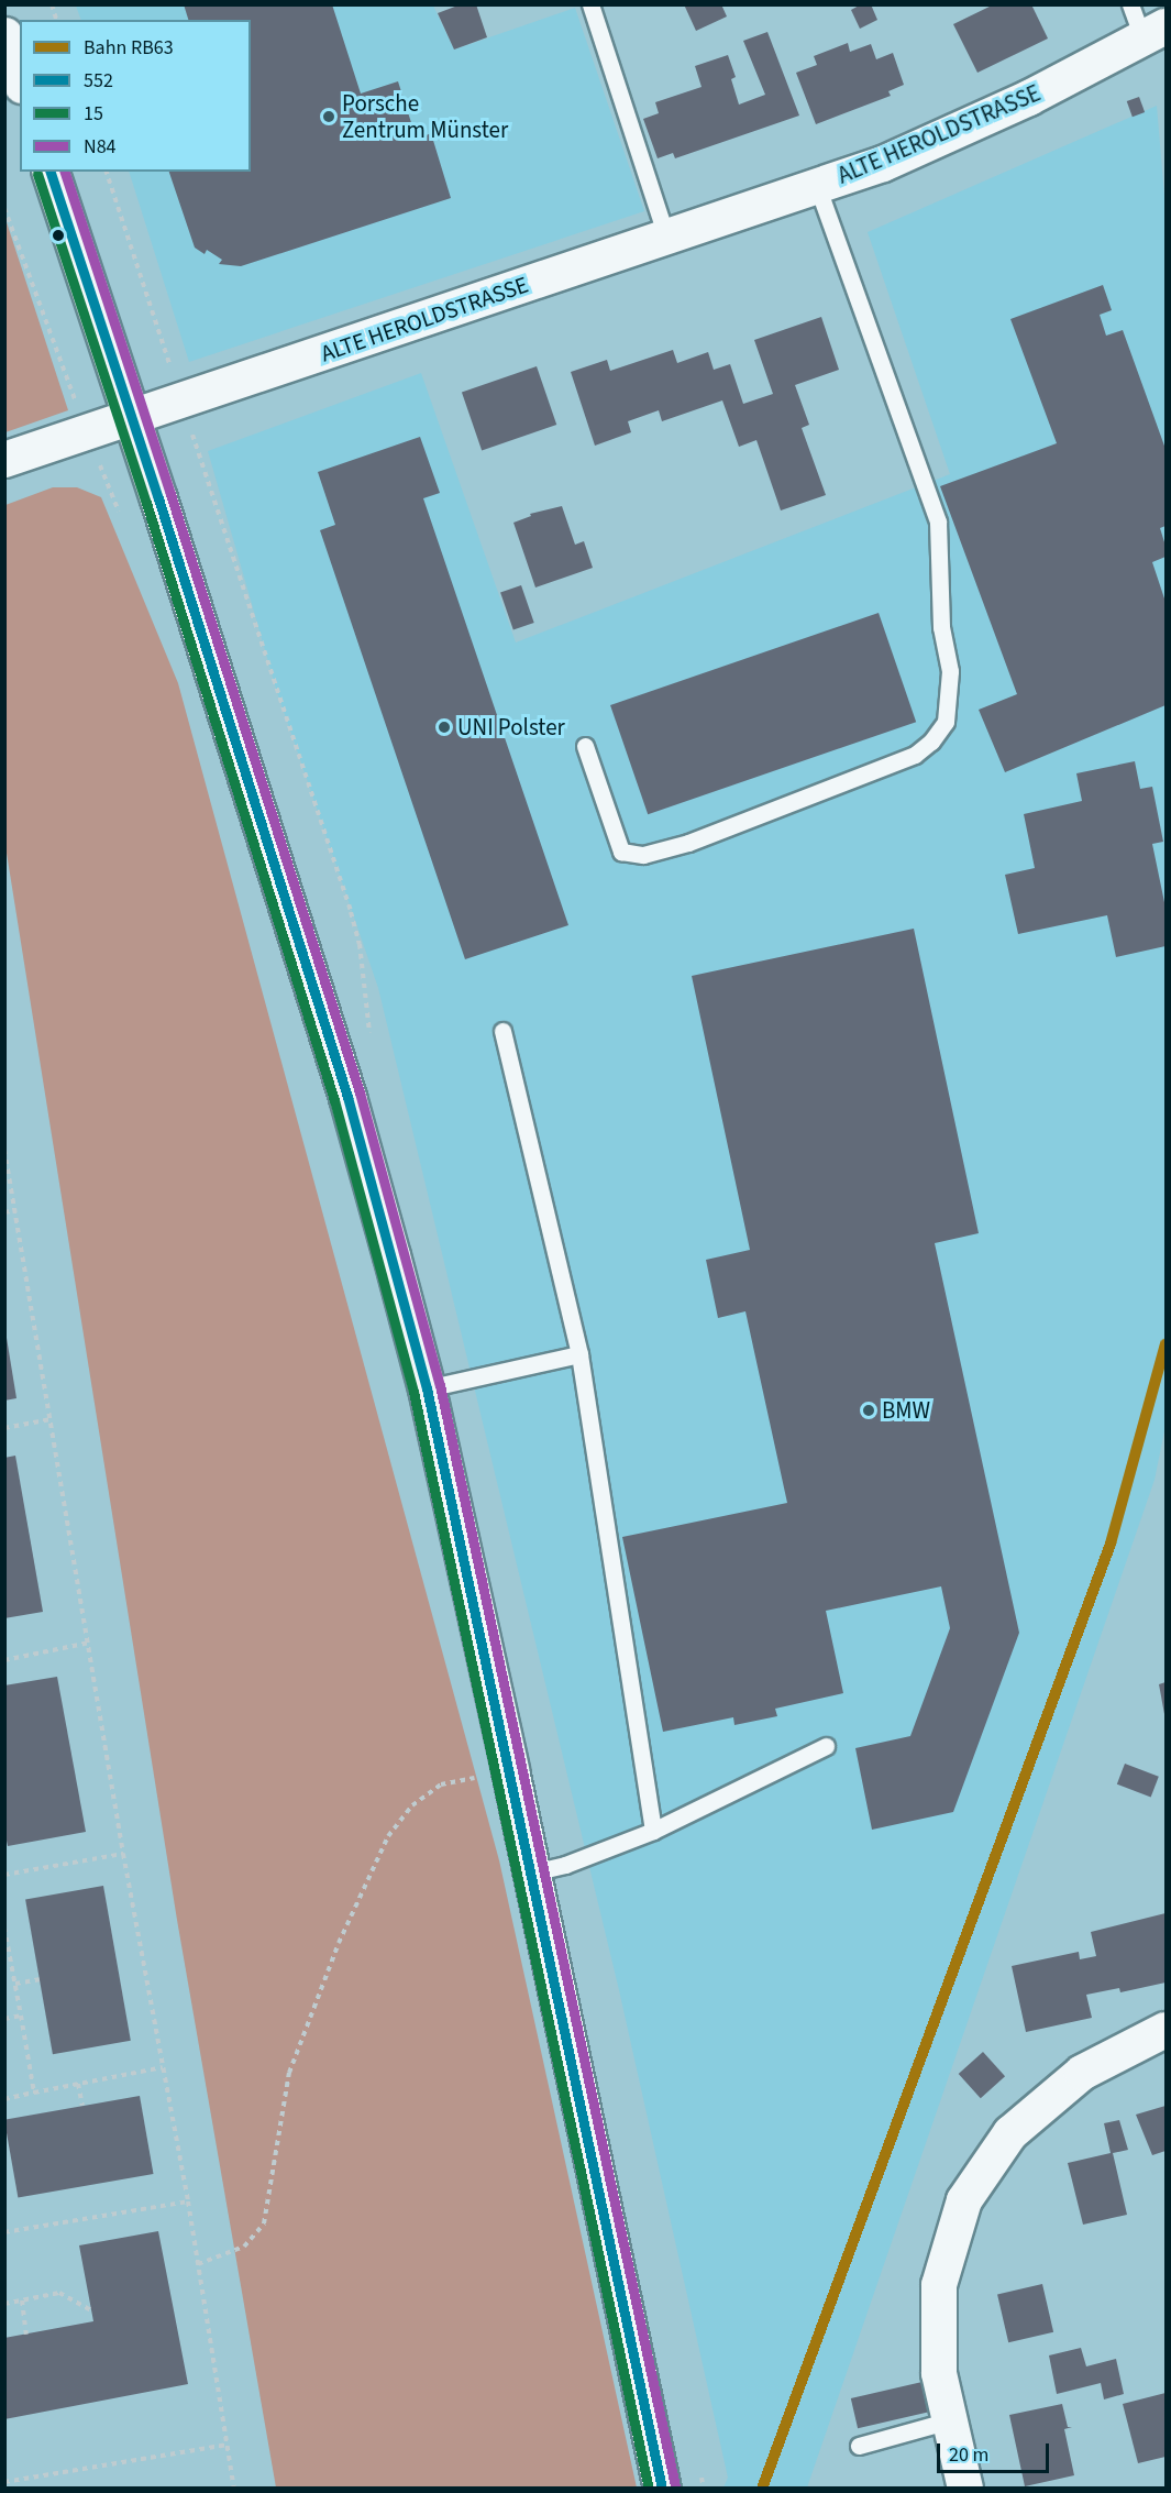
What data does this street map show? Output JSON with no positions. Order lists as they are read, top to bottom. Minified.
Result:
{"streets":{"street":["ALTE HEROLDSTRASSE"]},"places":["Porsche Zentrum Münster","UNI Polster","BMW"],"lines":["transit line 552","transit line N84","transit line 15","rail line RB63"],"legend":["Bahn RB63","552","15","N84"],"scale_bar":"20 m"}
